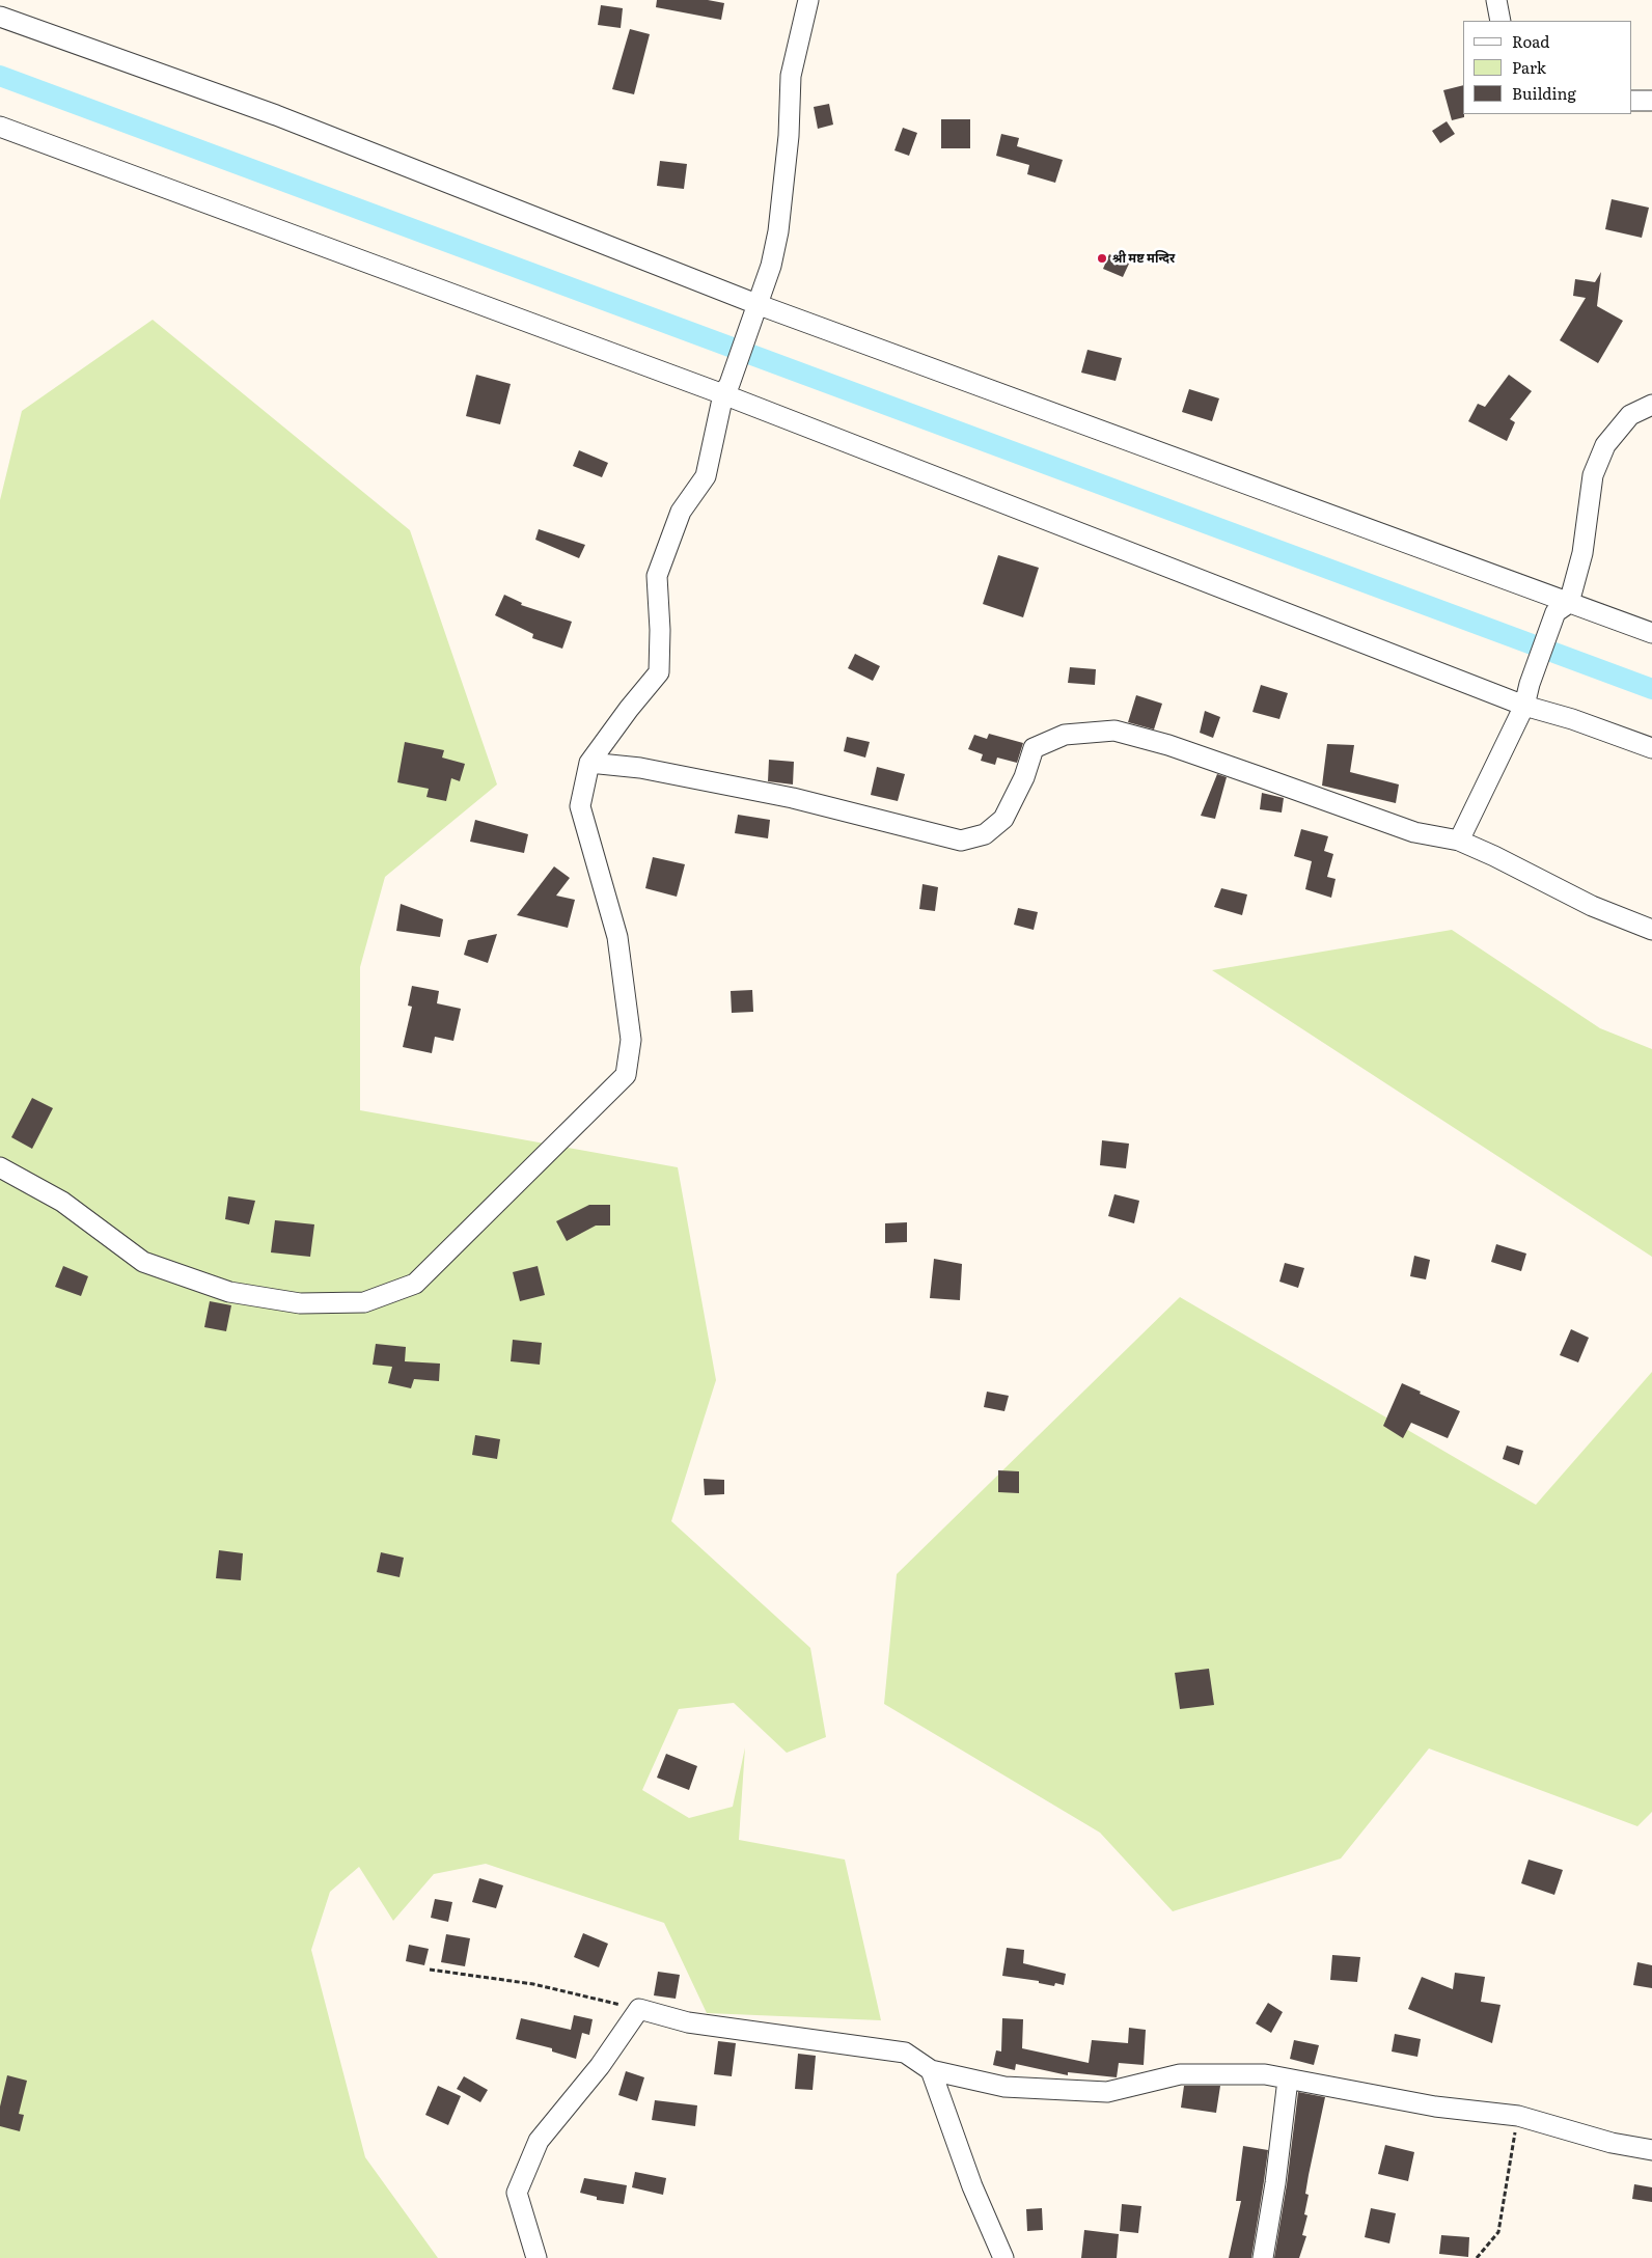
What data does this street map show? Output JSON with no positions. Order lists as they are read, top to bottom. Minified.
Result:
{"places":["श्री मष्ट मन्दिर"],"legend":["Road","Park","Building"]}
